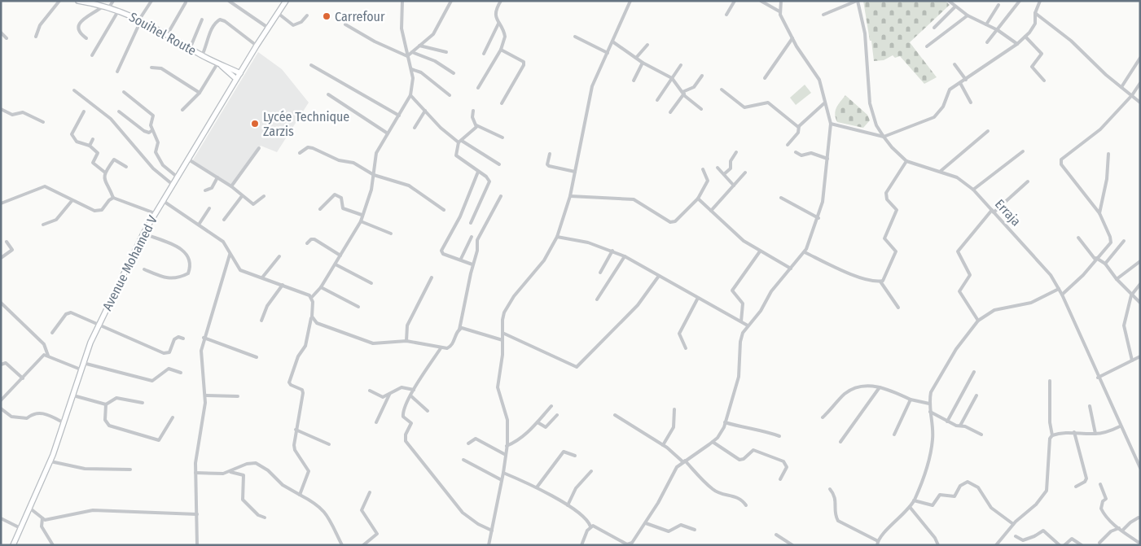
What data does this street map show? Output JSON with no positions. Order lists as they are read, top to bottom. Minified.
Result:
{"streets":{"main road":["Souihel Route","Avenue Mohamed V"],"street":["Erraja"]},"places":["Carrefour","Lycée Technique Zarzis"]}
